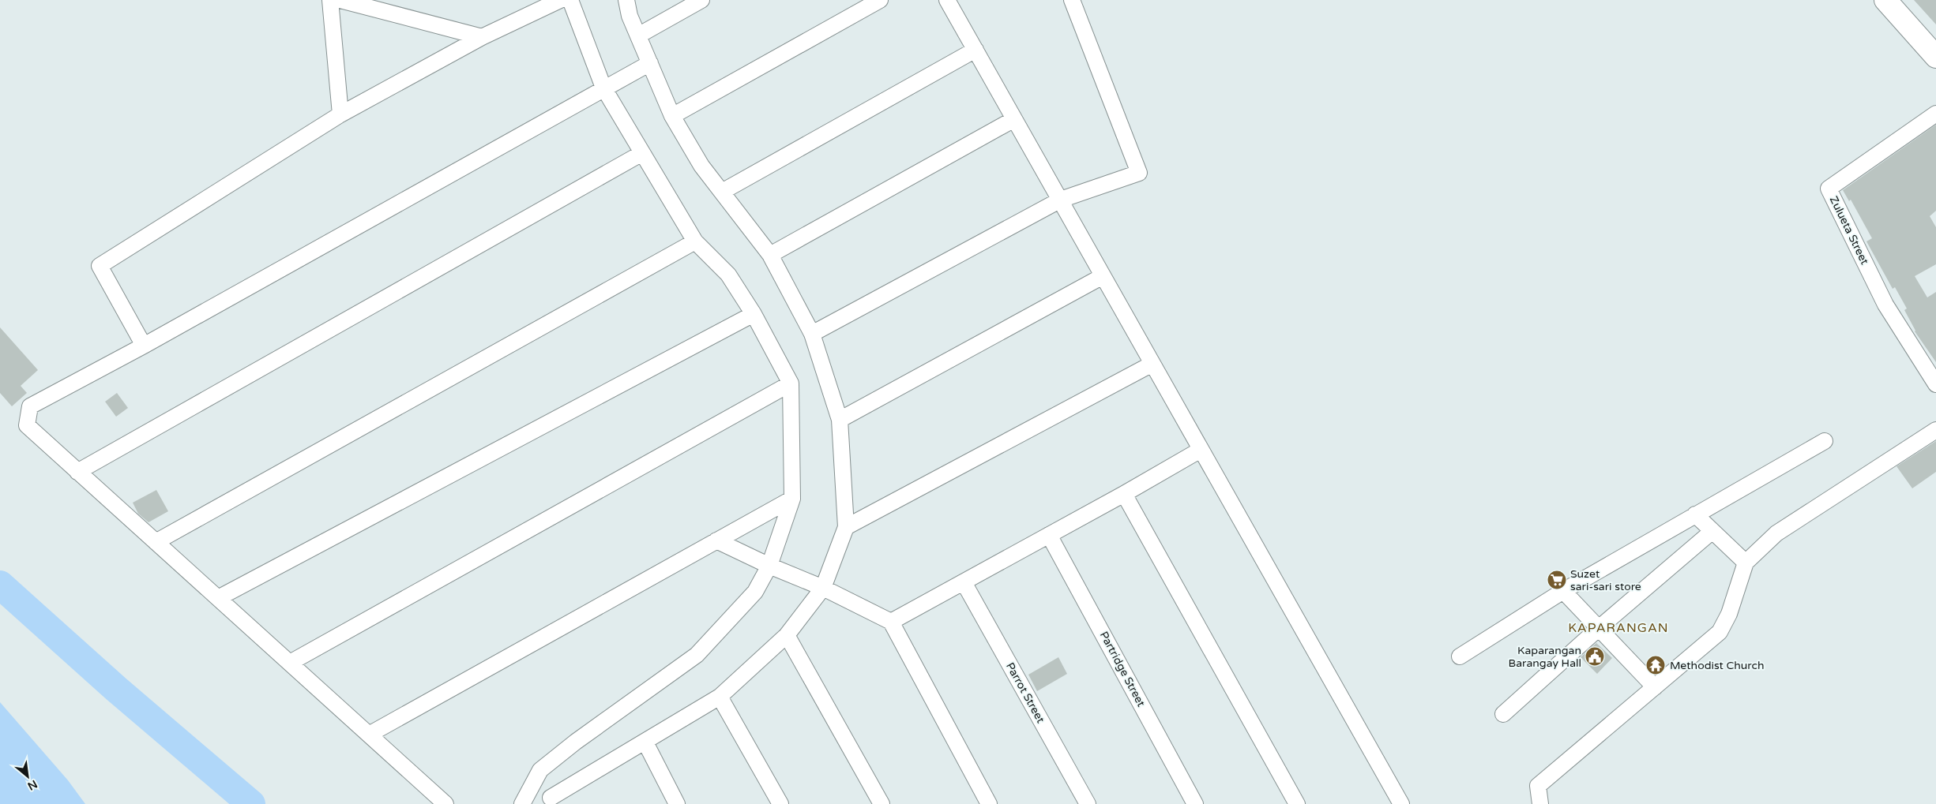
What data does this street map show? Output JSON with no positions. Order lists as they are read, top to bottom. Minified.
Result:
{"streets":{"street":["Zulueta Street","Partridge Street","Parrot Street"]},"districts":["KAPARANGAN"],"places":{"supermarket":["Suzet sari-sari store"],"public building":["Kaparangan Barangay Hall"],"temple":["Methodist Church"]},"north":"bottom right"}
